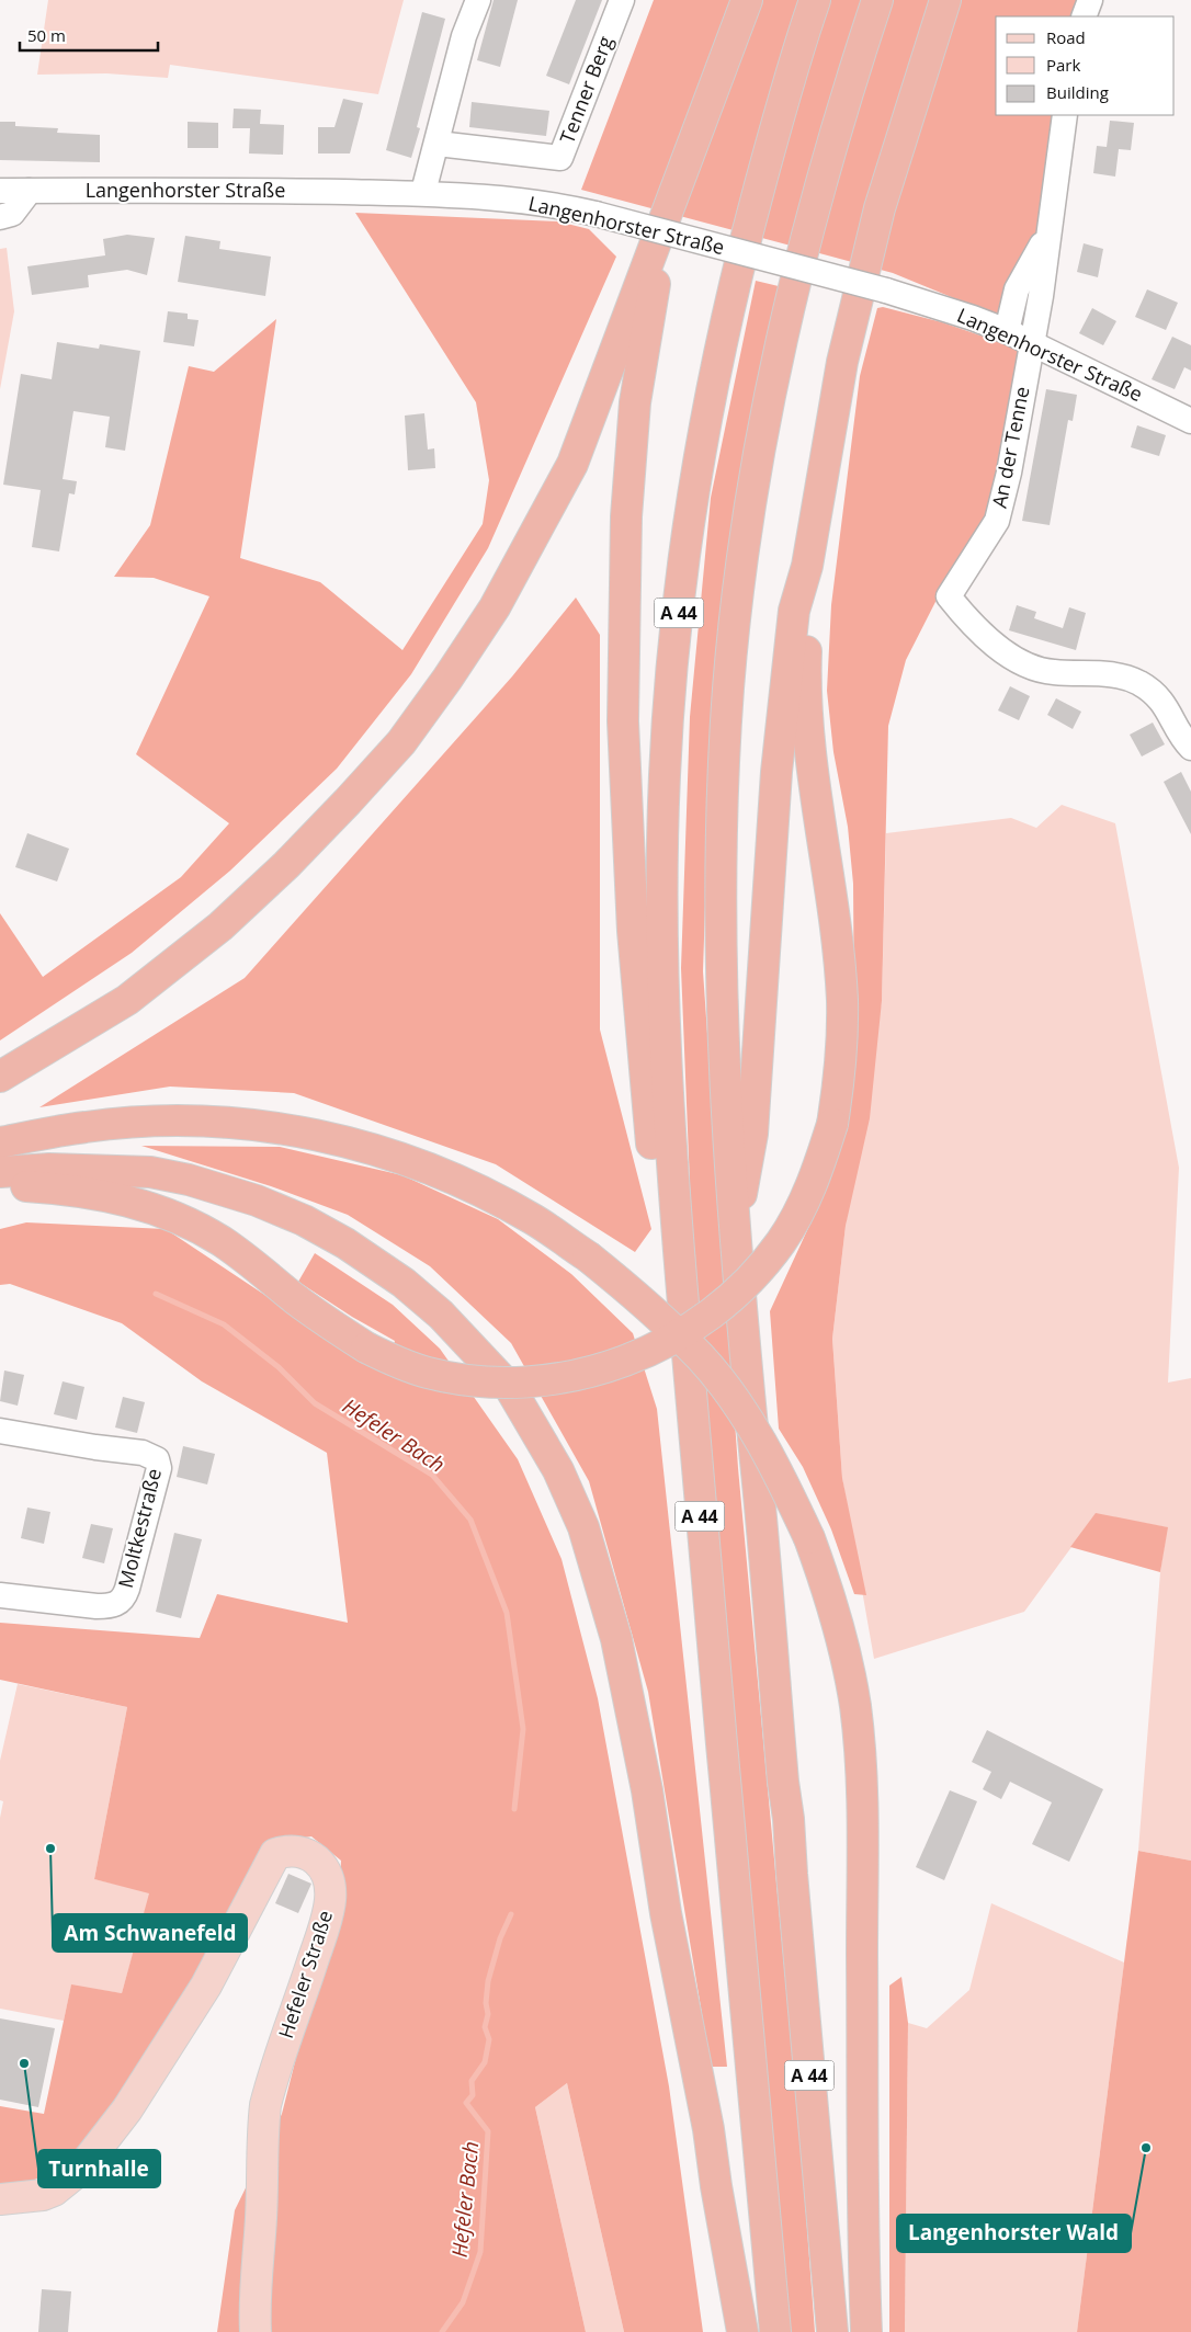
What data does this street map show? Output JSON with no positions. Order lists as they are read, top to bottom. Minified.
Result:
{"streets":{"highway":["A 44"],"main road":["Hefeler Straße"],"street":["Tenner Berg","Langenhorster Straße","An der Tenne","Moltkestraße"]},"crossings":[["Langenhorster Straße","An der Tenne"]],"water":["Hefeler Bach"],"places":["Am Schwanefeld","Turnhalle","Langenhorster Wald"],"legend":["Road","Park","Building"],"scale_bar":"50 m"}
